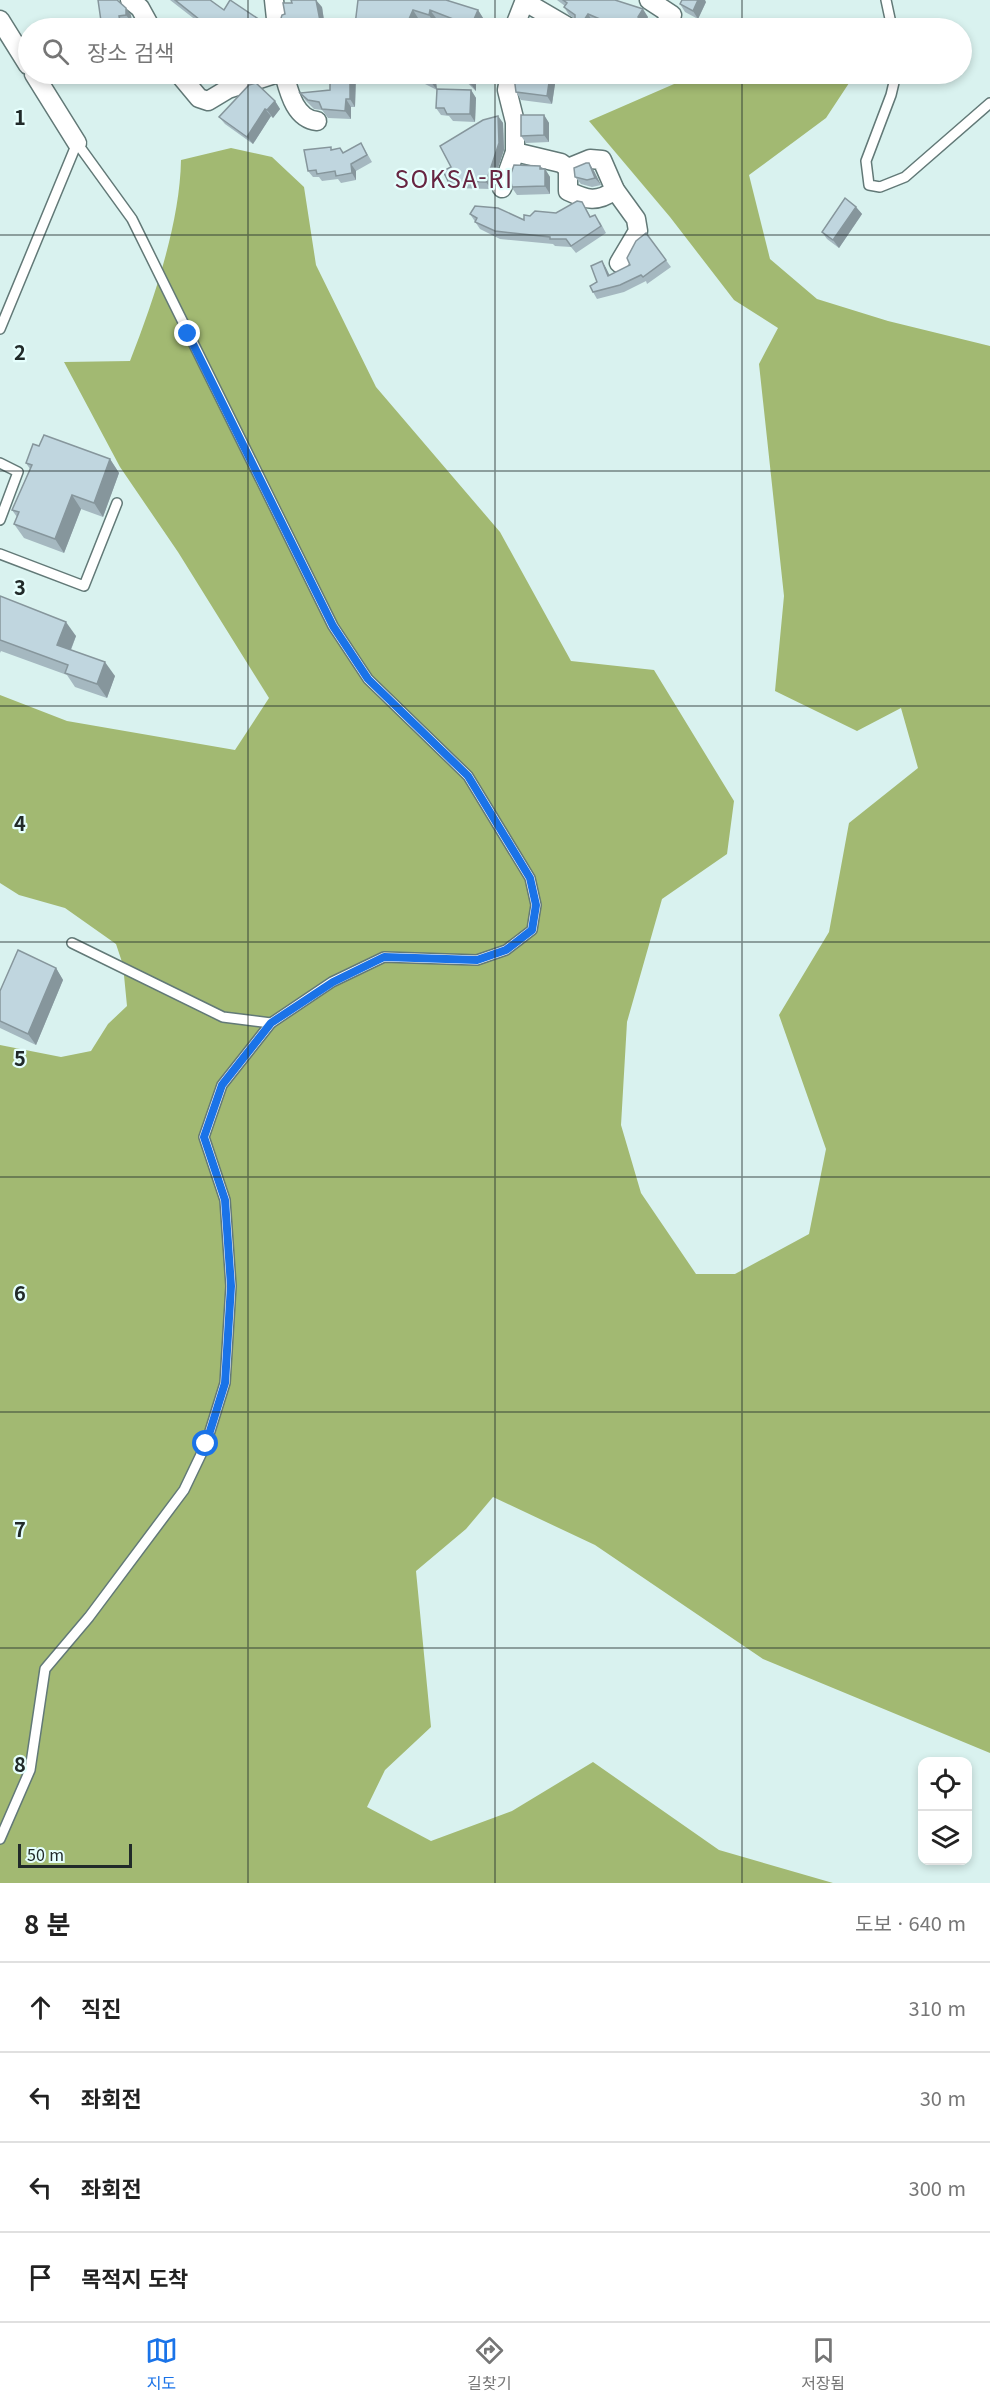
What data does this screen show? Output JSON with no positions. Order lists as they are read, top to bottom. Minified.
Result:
{"districts":["SOKSA-RI"],"scale_bar":"50 m","page":{"search":"장소 검색","scale":"50 m","heading":["8 분","도보 · 640 m"],"list":[["직진","310 m"],["좌회전","30 m"],["좌회전","300 m"],"목적지 도착"],"nav":["지도","길찾기","저장됨"]},"grid":{"rows":["1","2","3","4","5","6","7","8"]}}
